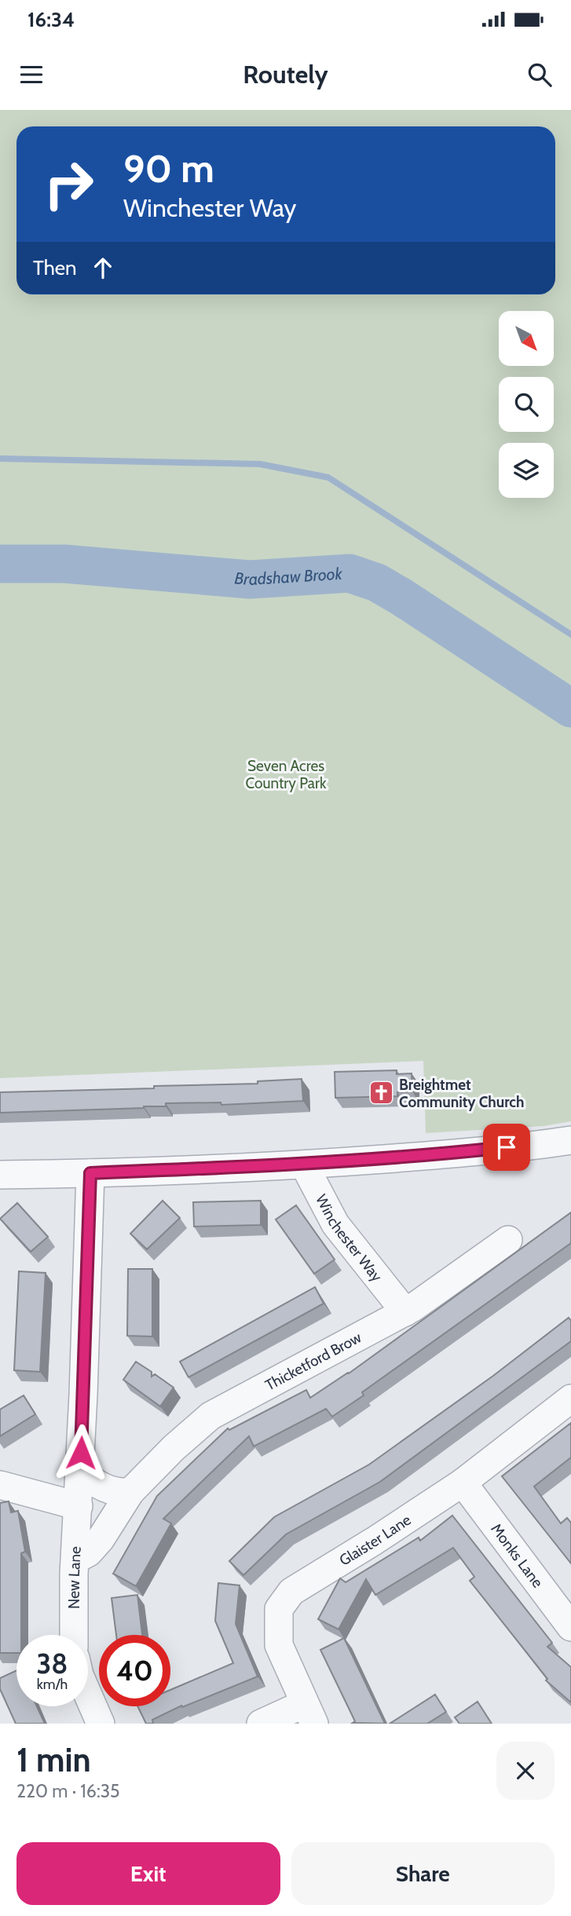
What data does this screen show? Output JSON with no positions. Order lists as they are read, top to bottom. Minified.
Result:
{"streets":{"street":["Winchester Way","Thicketford Brow","Glaister Lane","Monks Lane","New Lane"]},"crossings":[["Winchester Way","Thicketford Brow"],["Thicketford Brow","New Lane"],["Glaister Lane","Monks Lane"]],"water":["Bradshaw Brook"],"parks":["Seven Acres Country Park"],"places":{"church":["Breightmet Community Church"]},"north":"bottom right","page":{"status":"16:34","header":"Routely","turn":["90 m","Winchester Way"],"then":"Then","speed":"38 km/h","limit":"40","heading":["1 min","220 m · 16:35"],"buttons":["Exit","Share"]}}
